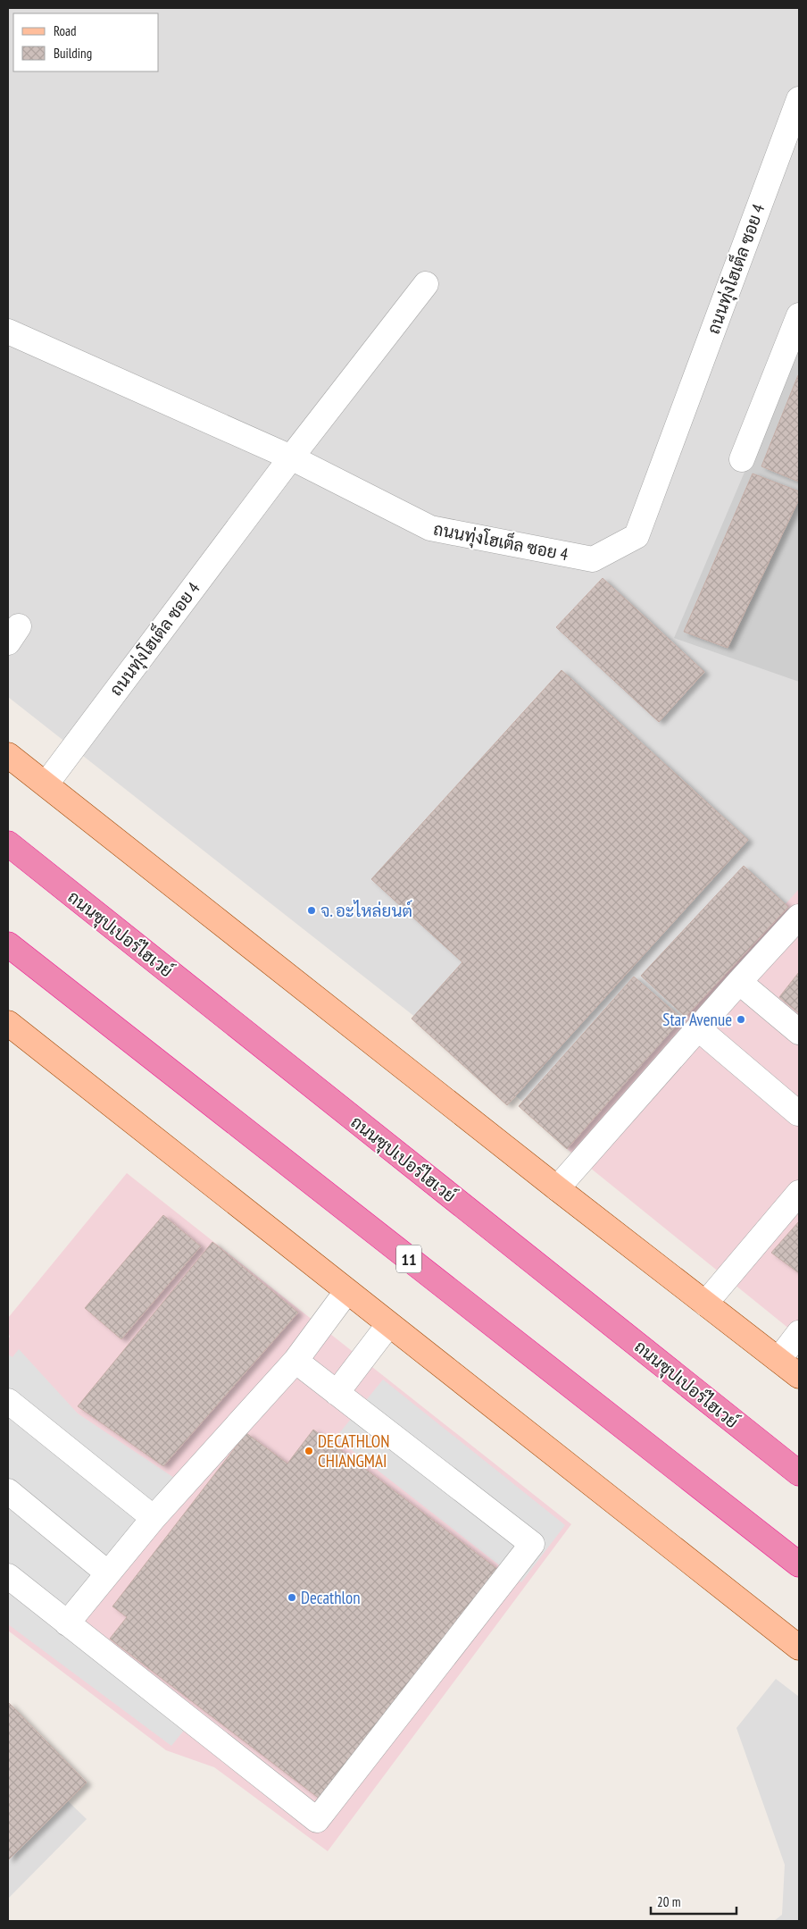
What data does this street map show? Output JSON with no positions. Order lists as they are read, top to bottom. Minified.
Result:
{"streets":{"highway":["ถนนซุปเปอร์ไฮเวย์","11"],"street":["ถนนทุ่งโฮเต็ล ซอย 4"]},"places":["จ. อะไหล่ยนต์","Star Avenue","DECATHLON CHIANGMAI","Decathlon"],"legend":["Road","Building"],"scale_bar":"20 m"}
